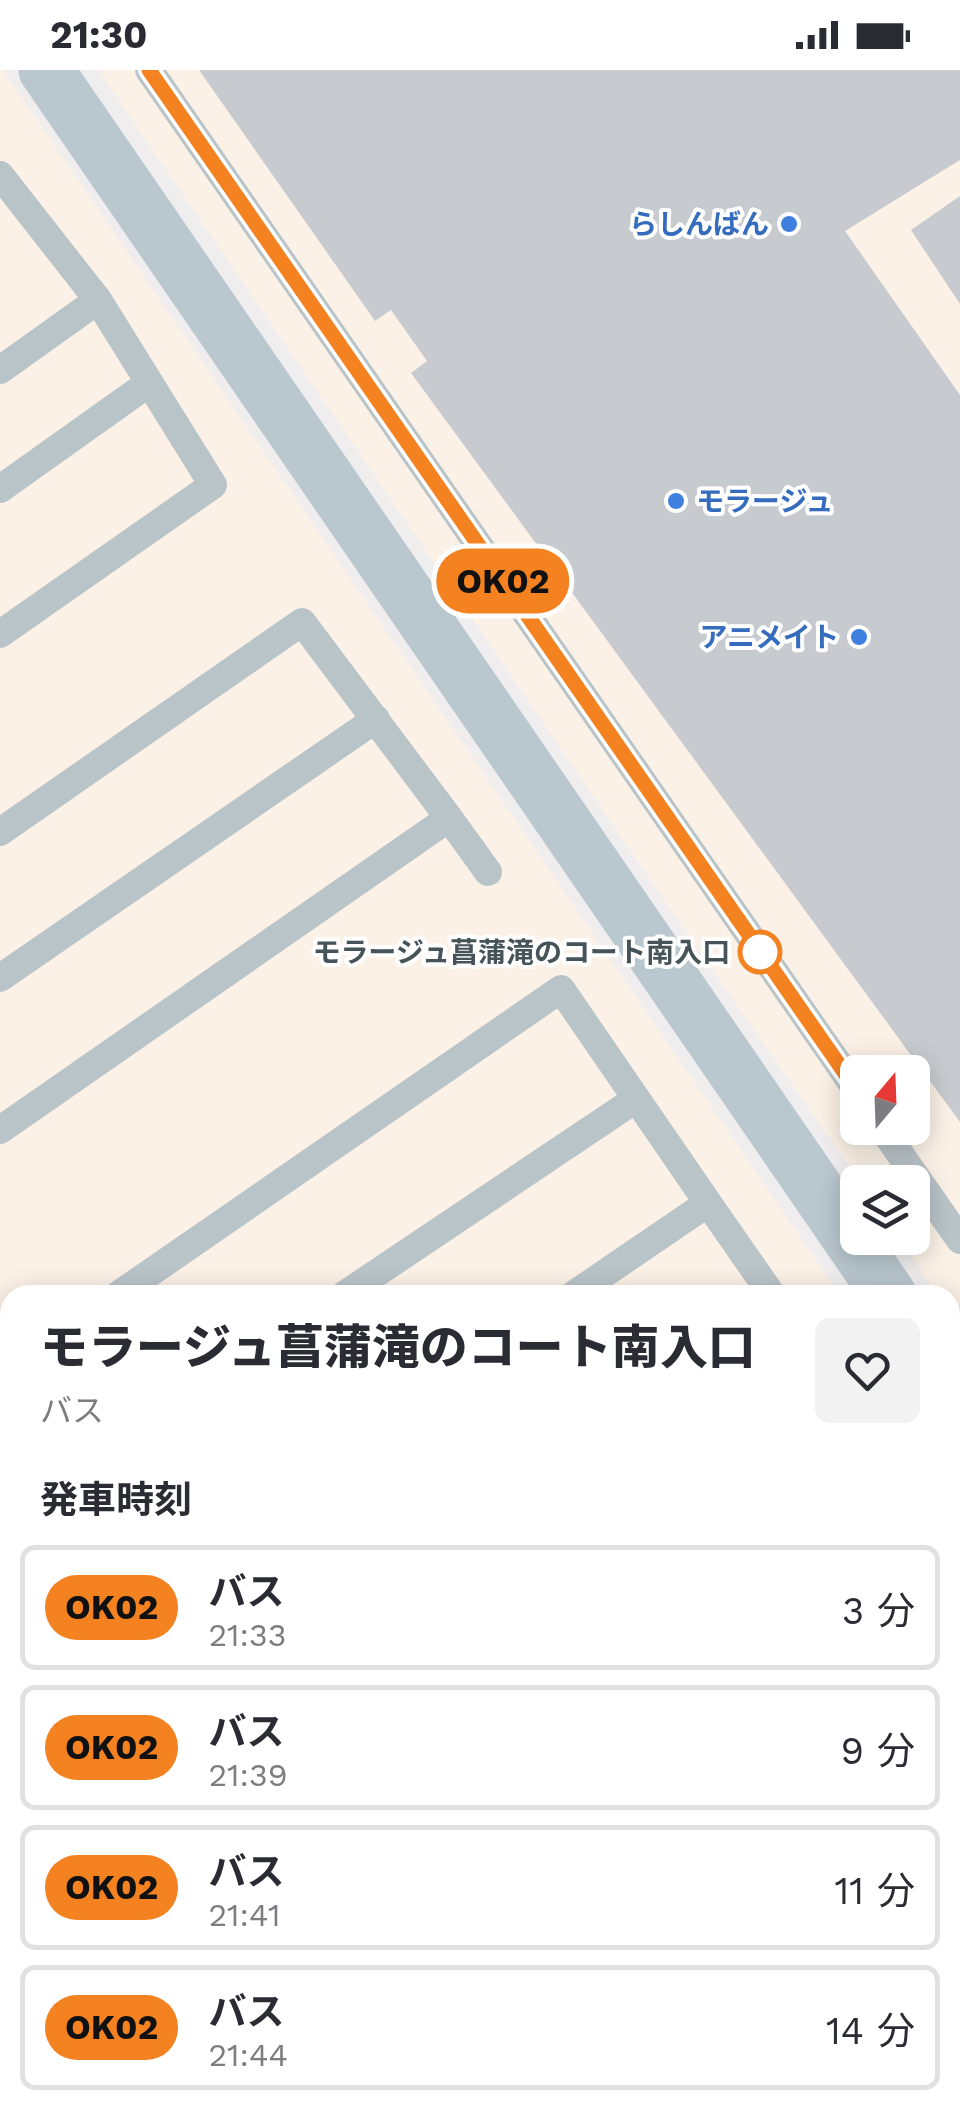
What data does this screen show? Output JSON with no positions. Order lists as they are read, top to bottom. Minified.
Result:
{"places":["らしんばん","モラージュ","アニメイト","モラージュ菖蒲滝のコート南入口"],"lines":["bus line OK02"],"north":"top","page":{"status":"21:30","on_map":"OK02","heading":[["モラージュ菖蒲滝のコート南入口","バス"],"発車時刻"],"list":[{"mark":"OK02","name":"バス","note":"21:33","value":"3 分"},{"mark":"OK02","name":"バス","note":"21:39","value":"9 分"},{"mark":"OK02","name":"バス","note":"21:41","value":"11 分"},{"mark":"OK02","name":"バス","note":"21:44","value":"14 分"}]}}
